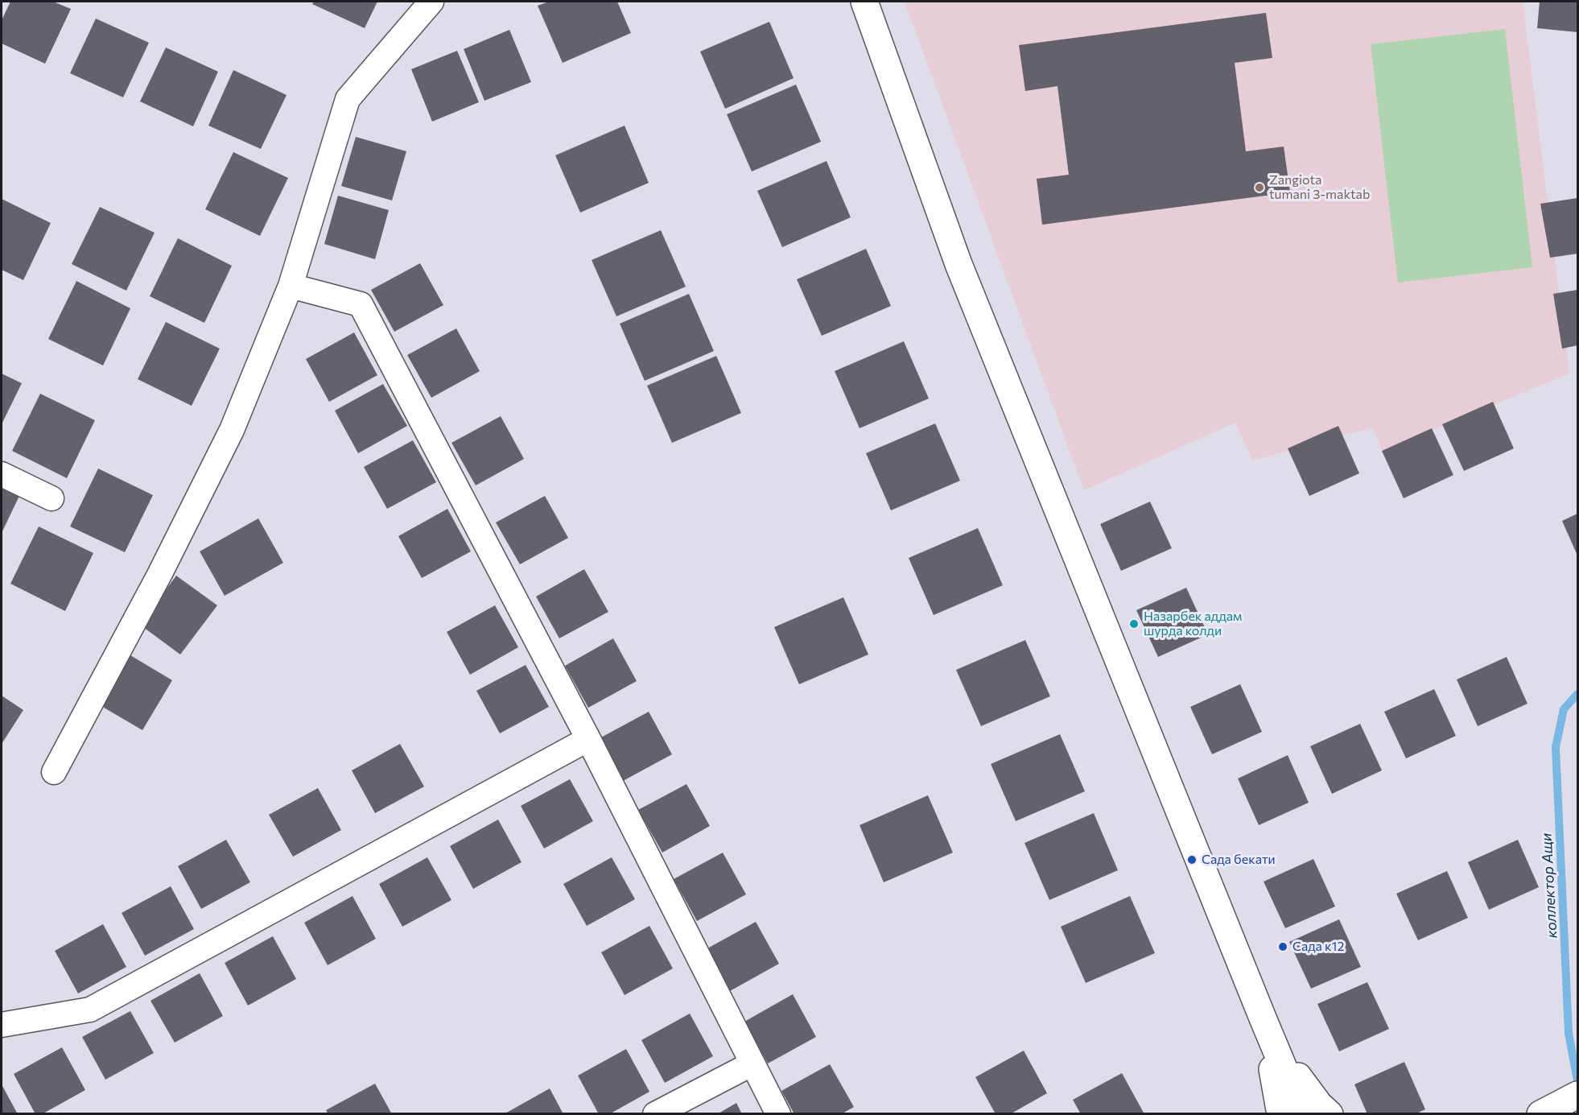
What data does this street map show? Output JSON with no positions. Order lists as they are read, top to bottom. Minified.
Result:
{"water":["коллектор Ащи"],"places":["Zangiota tumani 3-maktab","Назарбек аддам шурда колди","Сада бекати","Сада к12"]}
